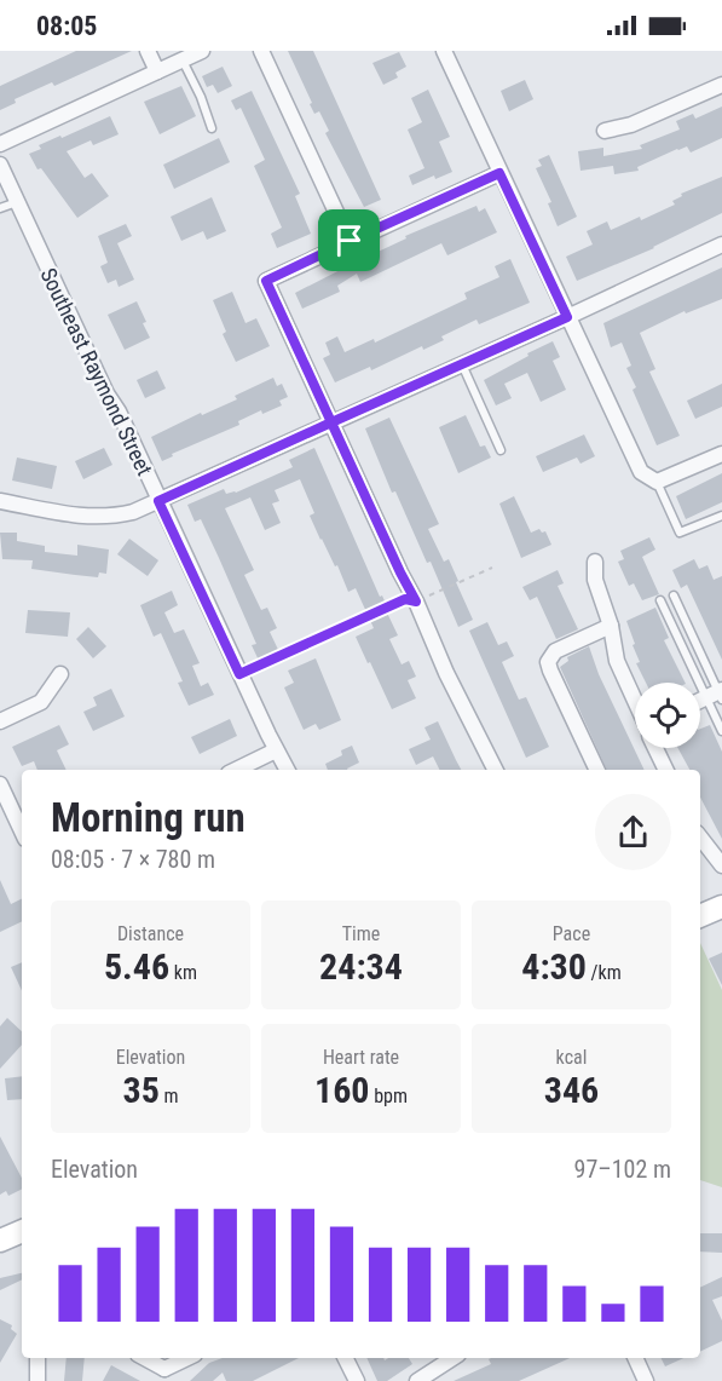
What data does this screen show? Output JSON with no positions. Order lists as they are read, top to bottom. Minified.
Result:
{"streets":{"street":["Southeast Raymond Street"]},"page":{"status":"08:05","heading":["Morning run","08:05 · 7 × 780 m"],"stats":[["Distance","5.46 km"],["Time","24:34"],["Pace","4:30 /km"],["Elevation","35 m"],["Heart rate","160 bpm"],["kcal","346"]],"chart":["Elevation","97–102 m"]}}
